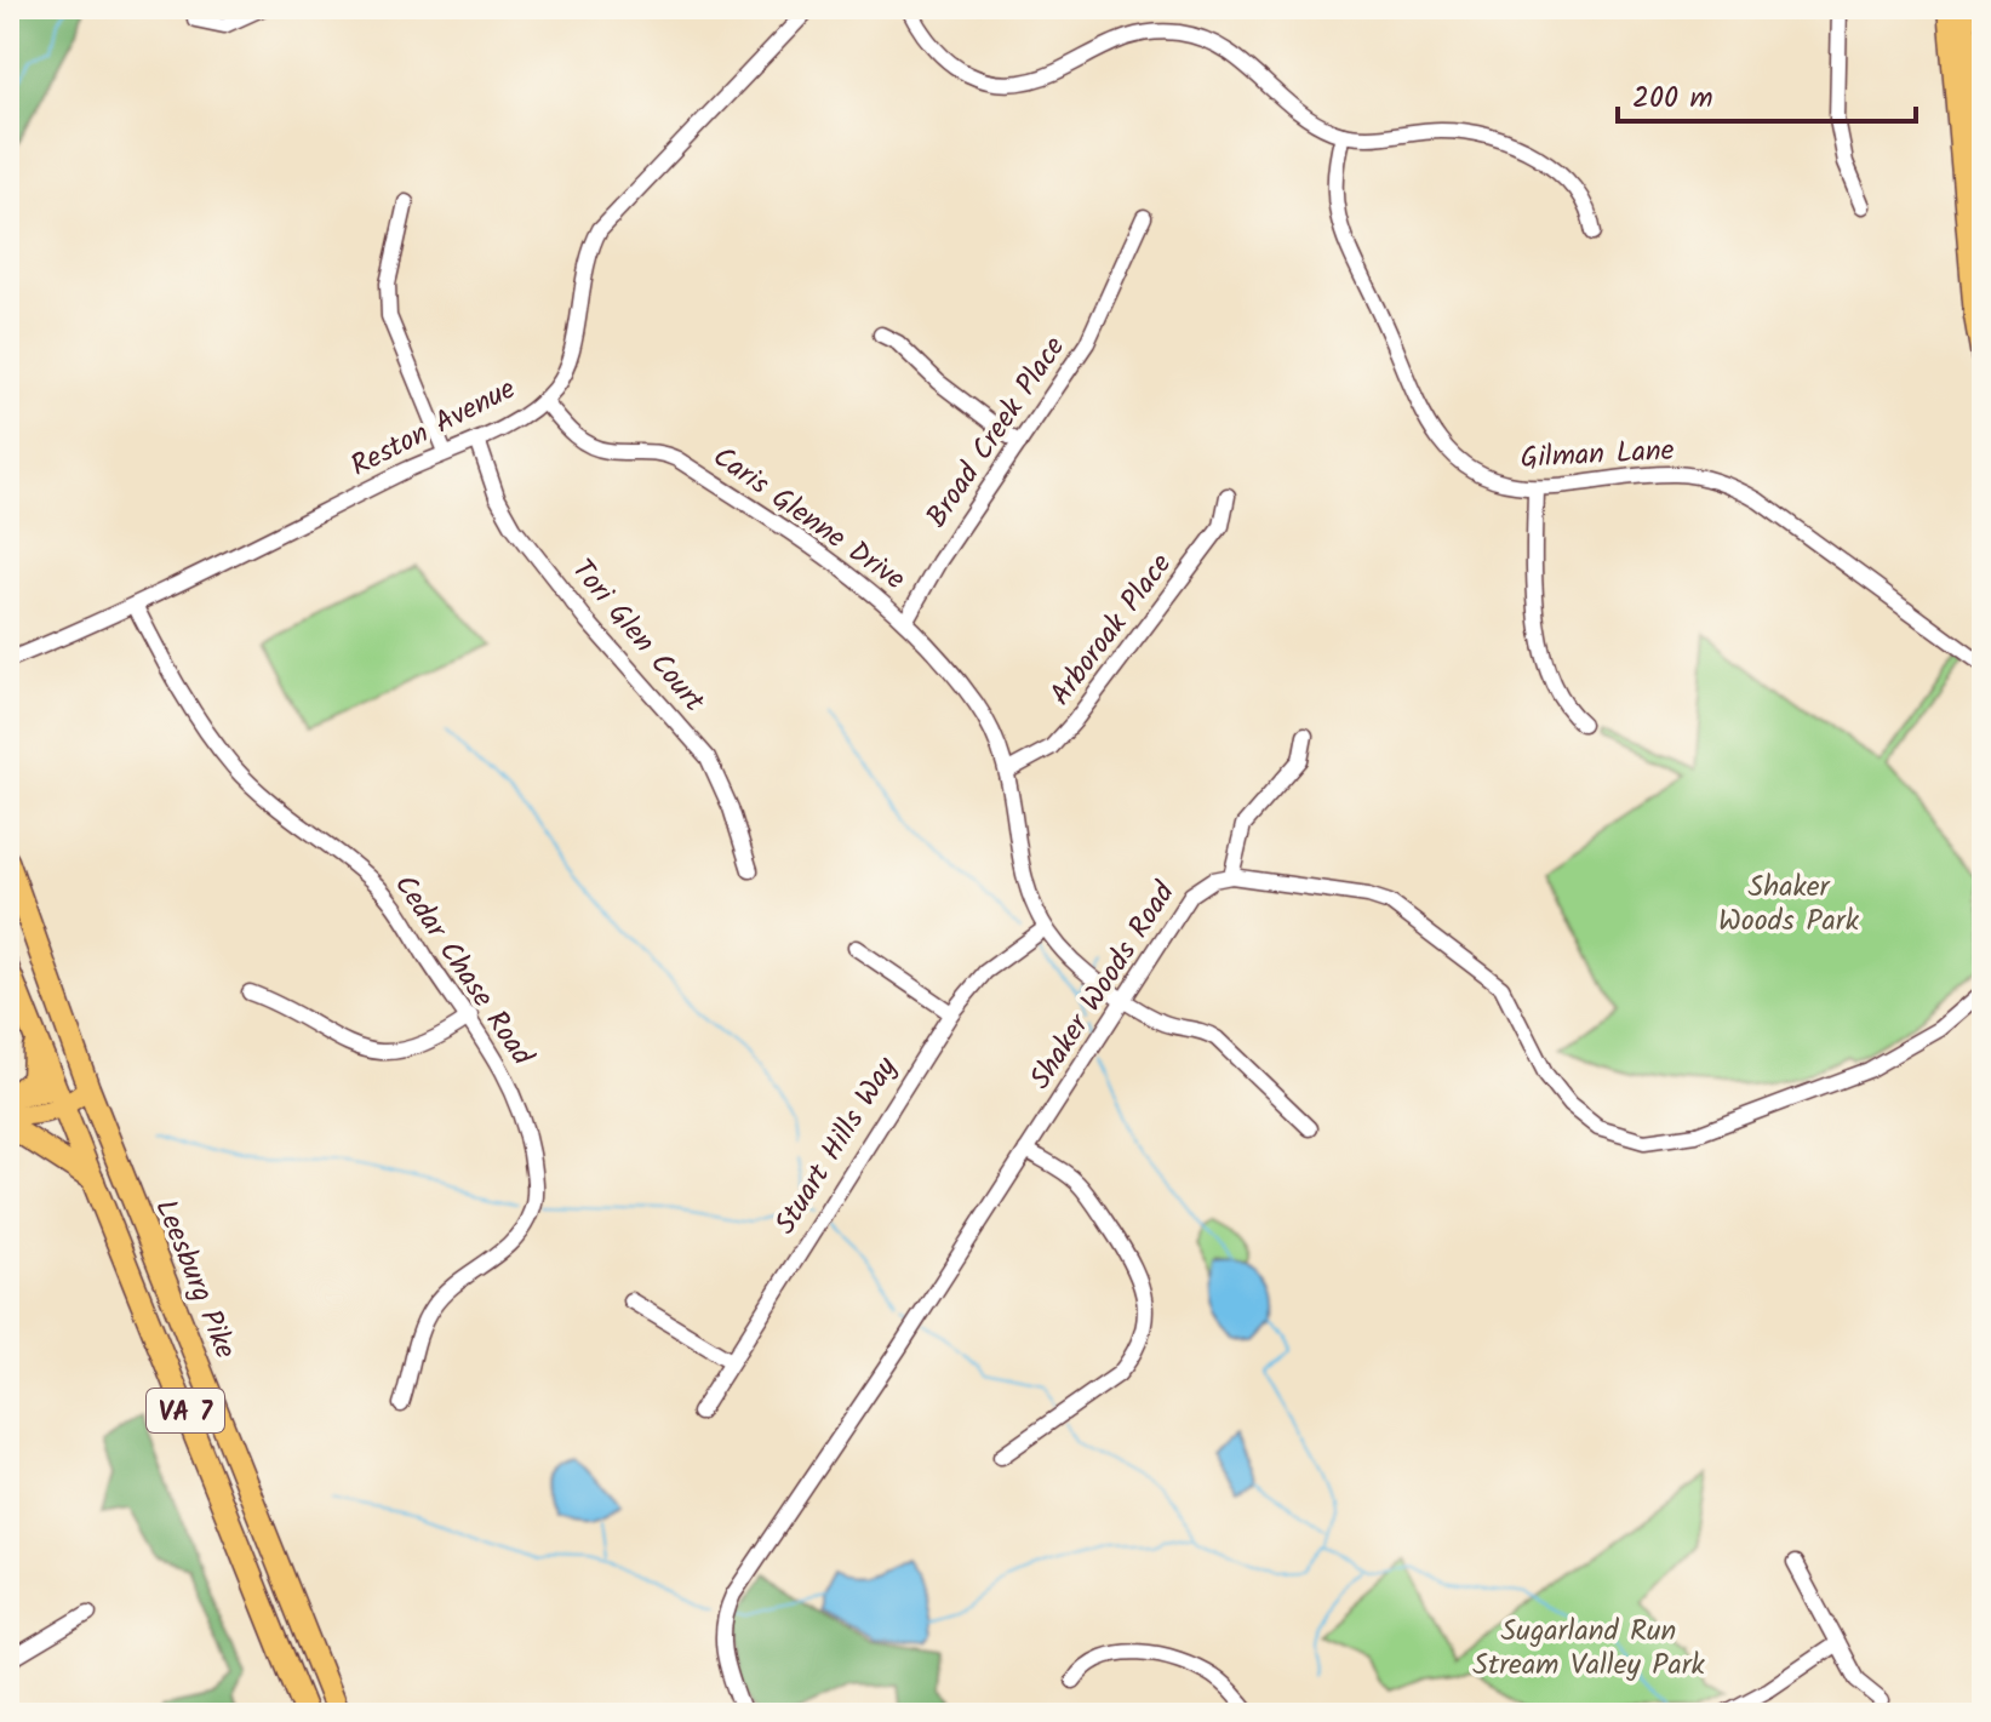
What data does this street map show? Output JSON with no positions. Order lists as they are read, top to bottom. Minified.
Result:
{"streets":{"highway":["Leesburg Pike","VA 7"],"street":["Reston Avenue","Broad Creek Place","Gilman Lane","Caris Glenne Drive","Arboroak Place","Tori Glen Court","Cedar Chase Road","Shaker Woods Road","Stuart Hills Way"]},"crossings":[["Reston Avenue","Caris Glenne Drive"],["Reston Avenue","Tori Glen Court"],["Reston Avenue","Cedar Chase Road"],["Broad Creek Place","Caris Glenne Drive"],["Caris Glenne Drive","Arboroak Place"],["Caris Glenne Drive","Shaker Woods Road"],["Caris Glenne Drive","Stuart Hills Way"]],"parks":["Shaker Woods Park","Sugarland Run Stream Valley Park"],"scale_bar":"200 m"}
